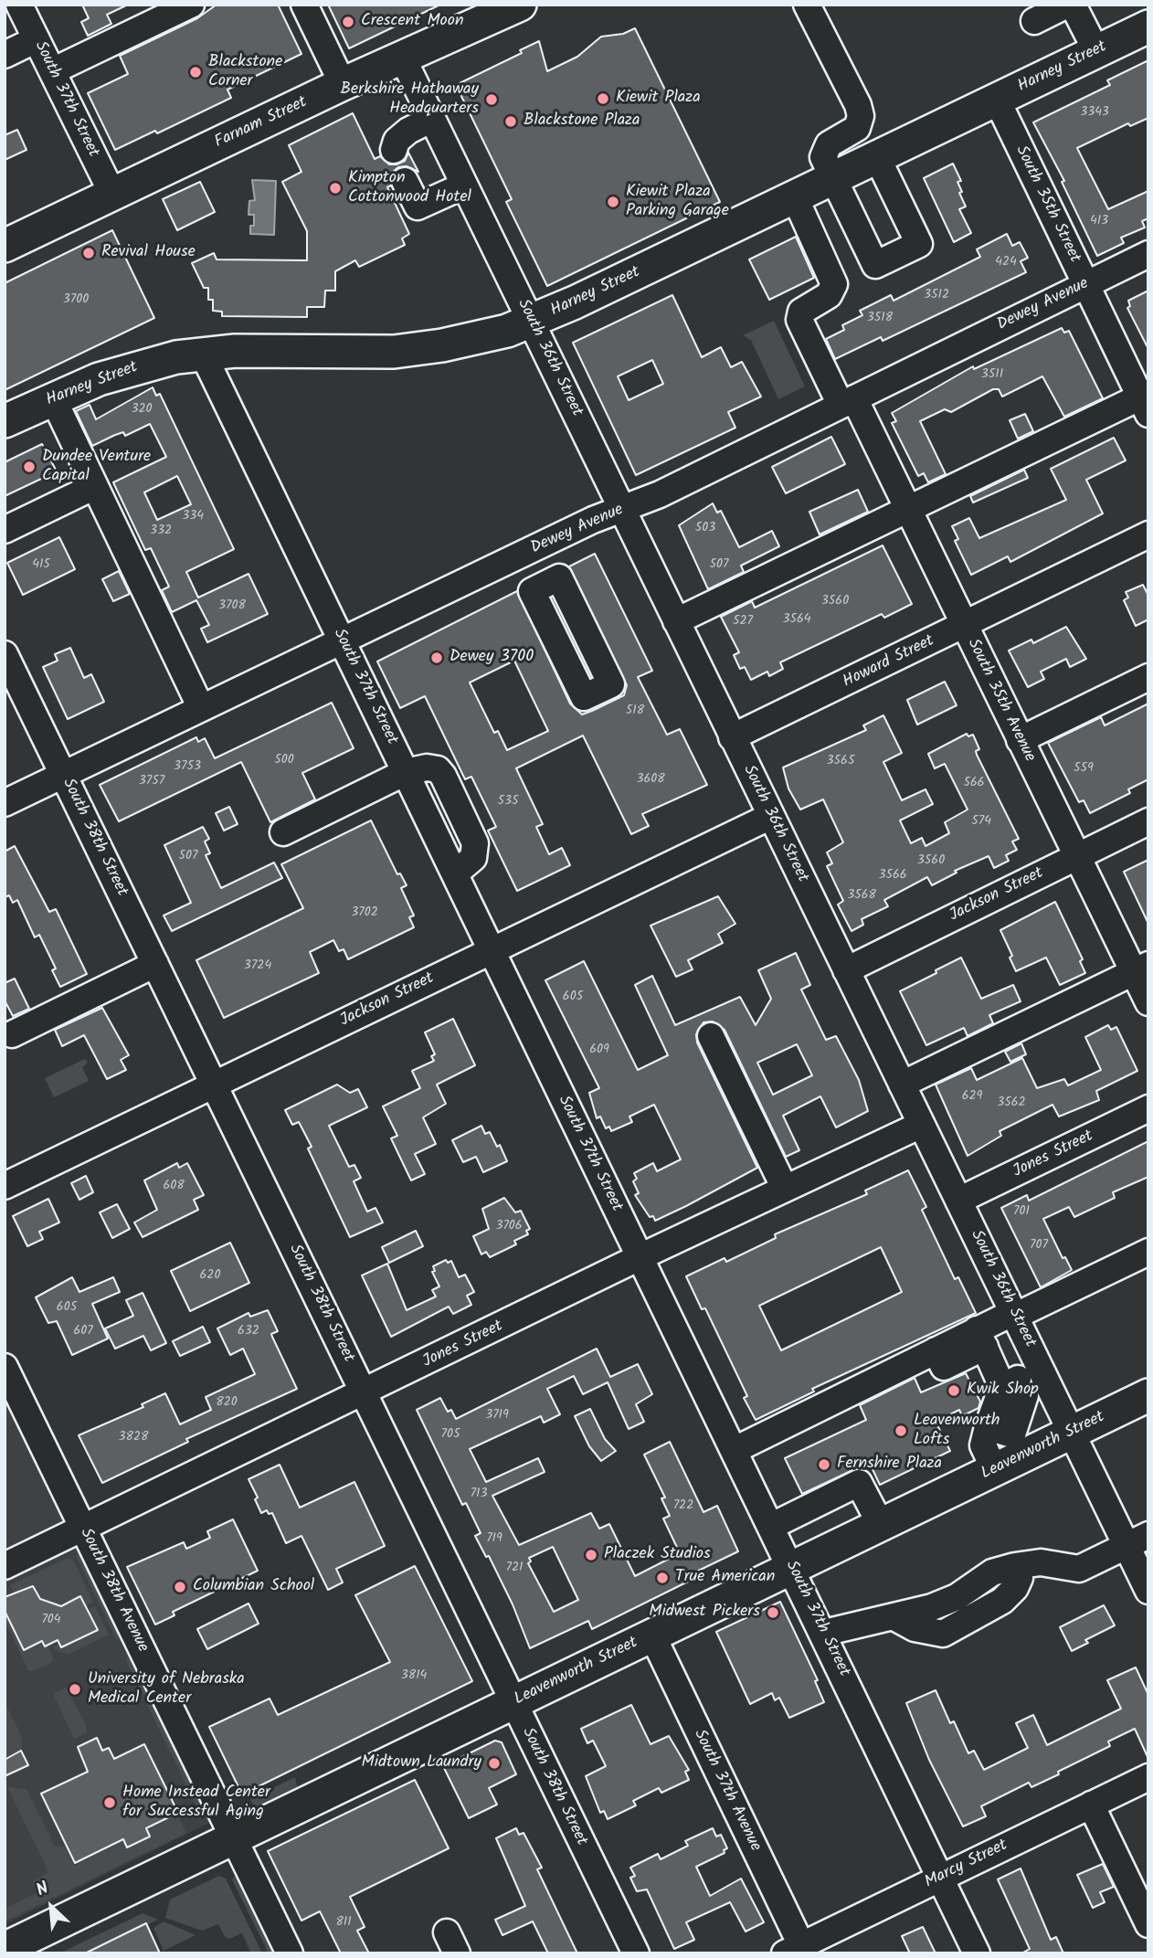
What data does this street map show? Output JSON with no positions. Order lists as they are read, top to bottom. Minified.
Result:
{"streets":{"main road":["Harney Street","Farnam Street","Leavenworth Street"],"street":["South 37th Street","South 35th Street","Dewey Avenue","South 36th Street","Howard Street","South 35th Avenue","South 38th Street","Jackson Street","Jones Street","South 38th Avenue","South 37th Avenue","Marcy Street"]},"crossings":[["Harney Street","South 37th Street"],["Harney Street","South 35th Street"],["Harney Street","South 36th Street"],["Harney Street","South 35th Avenue"],["South 37th Street","Farnam Street"],["South 37th Street","Dewey Avenue"],["South 37th Street","Jackson Street"],["South 37th Street","Jones Street"],["South 37th Street","Leavenworth Street"],["South 37th Street","Marcy Street"],["Farnam Street","South 36th Street"],["South 35th Street","Dewey Avenue"],["Dewey Avenue","South 36th Street"],["Dewey Avenue","South 35th Avenue"],["Dewey Avenue","South 38th Street"],["South 36th Street","Howard Street"],["South 36th Street","Jackson Street"],["South 36th Street","Jones Street"],["South 36th Street","Leavenworth Street"],["Howard Street","South 35th Avenue"],["South 35th Avenue","Jackson Street"],["South 38th Street","Jackson Street"],["South 38th Street","Jones Street"],["South 38th Street","Leavenworth Street"],["Jones Street","South 38th Avenue"],["Leavenworth Street","South 38th Avenue"],["Leavenworth Street","South 37th Avenue"],["South 37th Avenue","Marcy Street"]],"places":["Crescent Moon","Blackstone Corner","Kiewit Plaza","Berkshire Hathaway Headquarters","Blackstone Plaza","Kimpton Cottonwood Hotel","Kiewit Plaza Parking Garage","Revival House","Dundee Venture Capital","Dewey 3700","Kwik Shop","Leavenworth Lofts","Fernshire Plaza","Placzek Studios","True American","Columbian School","Midwest Pickers","University of Nebraska Medical Center","Midtown Laundry","Home Instead Center for Successful Aging"],"house_numbers":["3343","413","424","3512","3700","3518","3511","320","334","503","332","415","507","3560","3708","3564","527","518","500","3565","3753","559","3608","3757","566","535","574","507","3560","3566","3568","3702","3724","605","609","629","3562","608","701","3706","707","620","605","607","632","820","3719","705","3828","713","722","719","721","704","3814","811"],"north":"top left"}
